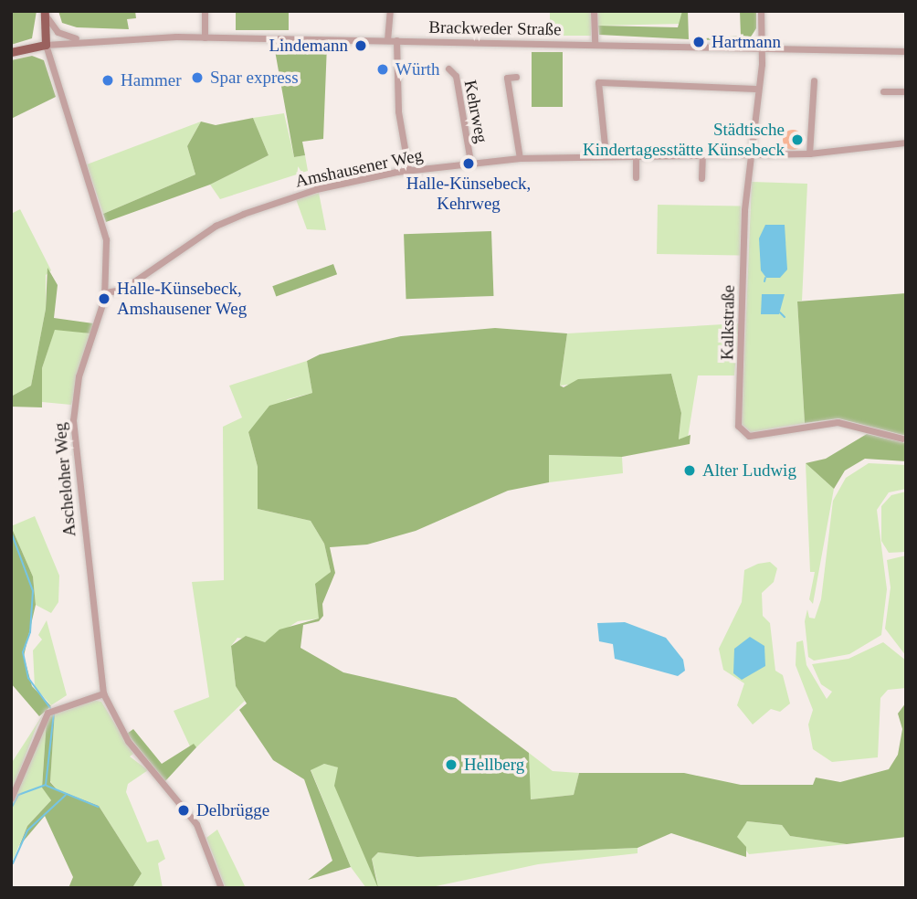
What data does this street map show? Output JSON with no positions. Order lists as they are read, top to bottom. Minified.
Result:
{"streets":{"street":["Brackweder Straße","Kehrweg","Amshausener Weg","Kalkstraße","Ascheloher Weg"]},"crossings":[["Brackweder Straße","Kalkstraße"],["Brackweder Straße","Ascheloher Weg"],["Kehrweg","Amshausener Weg"],["Amshausener Weg","Kalkstraße"],["Amshausener Weg","Ascheloher Weg"]],"places":["Hartmann","Lindemann","Würth","Spar express","Hammer","Städtische Kindertagesstätte Künsebeck","Halle-Künsebeck, Kehrweg","Halle-Künsebeck, Amshausener Weg","Alter Ludwig","Hellberg","Delbrügge"]}
